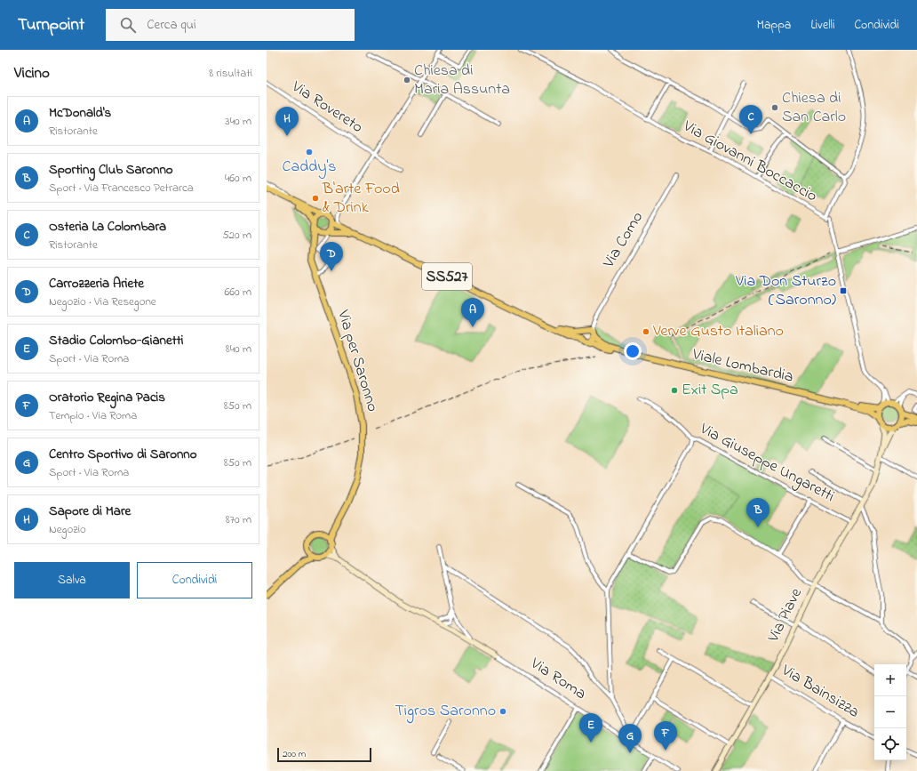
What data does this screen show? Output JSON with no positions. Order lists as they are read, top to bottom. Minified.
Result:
{"streets":{"main road":["SS527","Via per Saronno","Viale Lombardia"],"street":["Via Rovereto","Via Giovanni Boccaccio","Via Como","Via Giuseppe Ungaretti","Via Piave","Via Roma","Via Bainsizza"]},"crossings":[["Via Como","SS527"],["Via Como","Viale Lombardia"],["SS527","Via per Saronno"],["SS527","Viale Lombardia"],["Viale Lombardia","Via Piave"],["Via Giuseppe Ungaretti","Via Piave"],["Via Piave","Via Bainsizza"]],"places":{"other":["Chiesa di Maria Assunta","Chiesa di San Carlo","Caddy's","B'arte Food & Drink","Verve Gusto Italiano","Exit Spa","Tigros Saronno"],"transit":["Via Don Sturzo (Saronno)"]},"scale_bar":"200 m","page":{"header":"Turnpoint","search":"Cerca qui","nav":["Mappa","Livelli","Condividi"],"heading":["Vicino","8 risultati"],"list":[{"mark":"A","name":"McDonald's","note":"Ristorante","value":"340 m"},{"mark":"B","name":"Sporting Club Saronno","note":"Sport · Via Francesco Petrarca","value":"460 m"},{"mark":"C","name":"Osteria La Colombara","note":"Ristorante","value":"520 m"},{"mark":"D","name":"Carrozzeria Ariete","note":"Negozio · Via Resegone","value":"660 m"},{"mark":"E","name":"Stadio Colombo-Gianetti","note":"Sport · Via Roma","value":"840 m"},{"mark":"F","name":"Oratorio Regina Pacis","note":"Tempio · Via Roma","value":"850 m"},{"mark":"G","name":"Centro Sportivo di Saronno","note":"Sport · Via Roma","value":"850 m"},{"mark":"H","name":"Sapore di Mare","note":"Negozio","value":"870 m"}],"pins":["C","H","D","A","B","E","F","G"],"buttons":["Salva","Condividi"],"map_buttons":["+","−"],"scale":"200 m"}}
